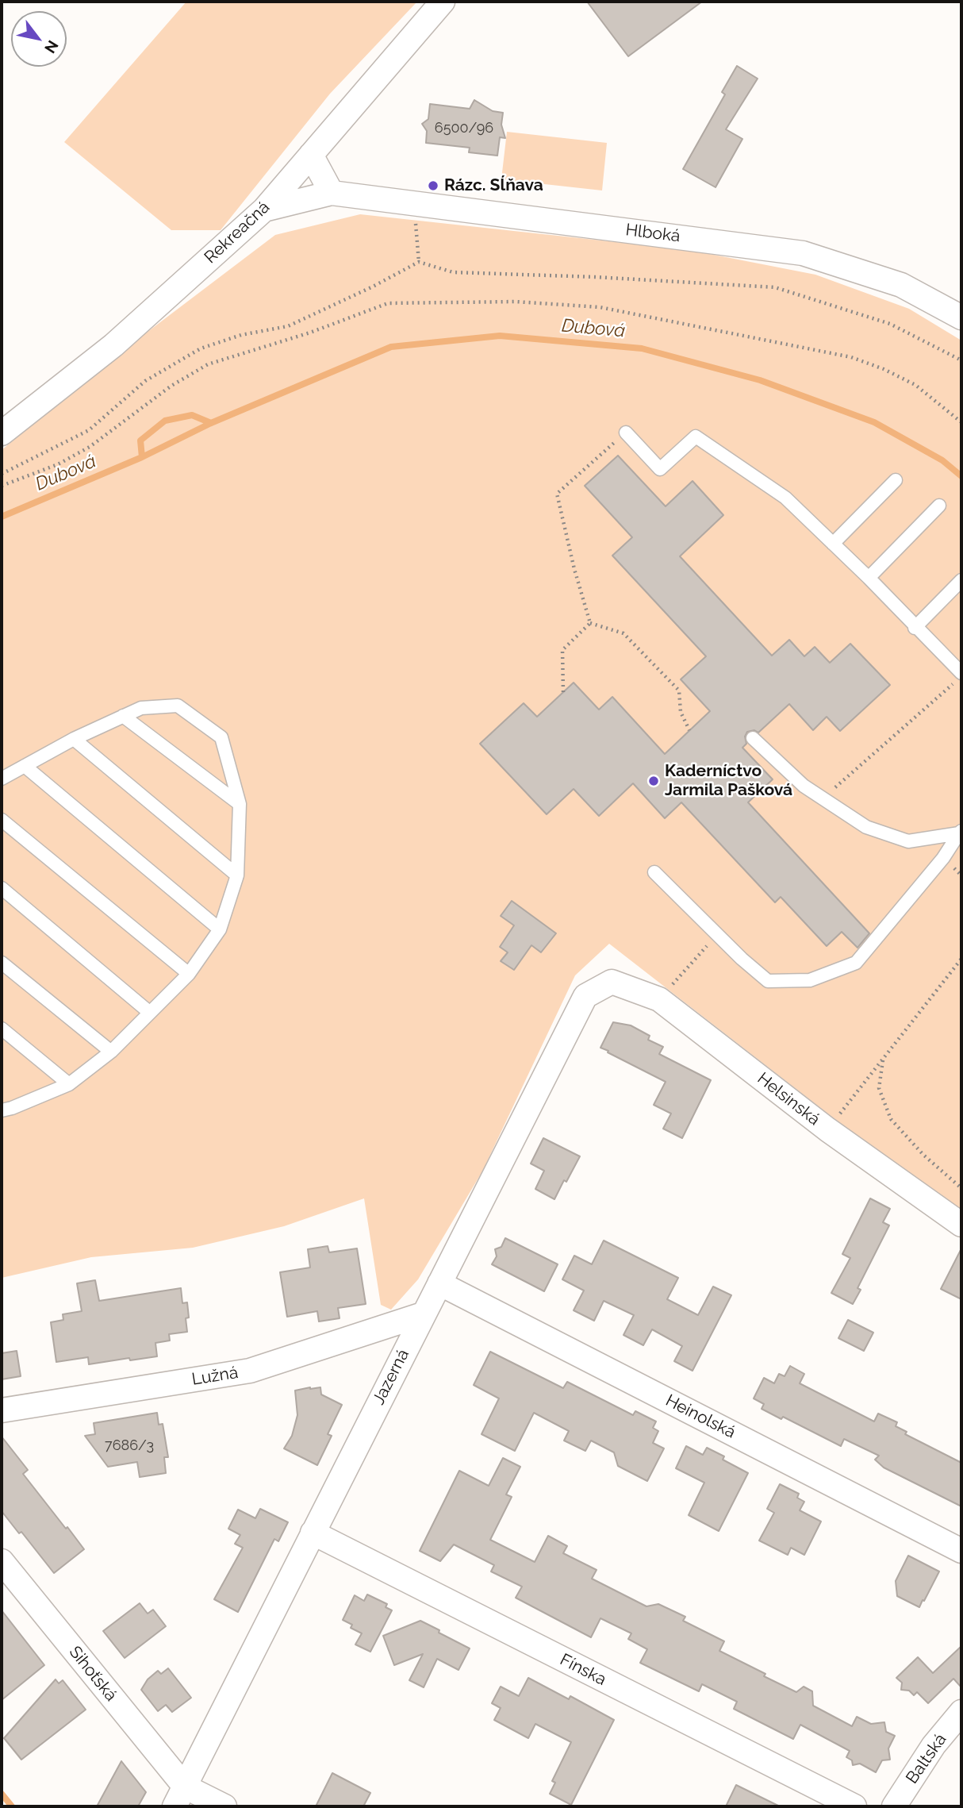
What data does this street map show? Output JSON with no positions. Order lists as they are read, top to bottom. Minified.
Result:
{"streets":{"street":["Rekreačná","Hlboká","Helsinská","Lužná","Jazerná","Heinolská","Fínska","Sihoťská","Baltská"]},"crossings":[["Rekreačná","Hlboká"],["Helsinská","Jazerná"],["Lužná","Jazerná"],["Jazerná","Heinolská"],["Jazerná","Fínska"],["Jazerná","Sihoťská"]],"water":["Dubová"],"places":["Rázc. Sĺňava","Kaderníctvo Jarmila Pašková"],"house_numbers":["6500/96","7686/3"],"north":"bottom right"}
